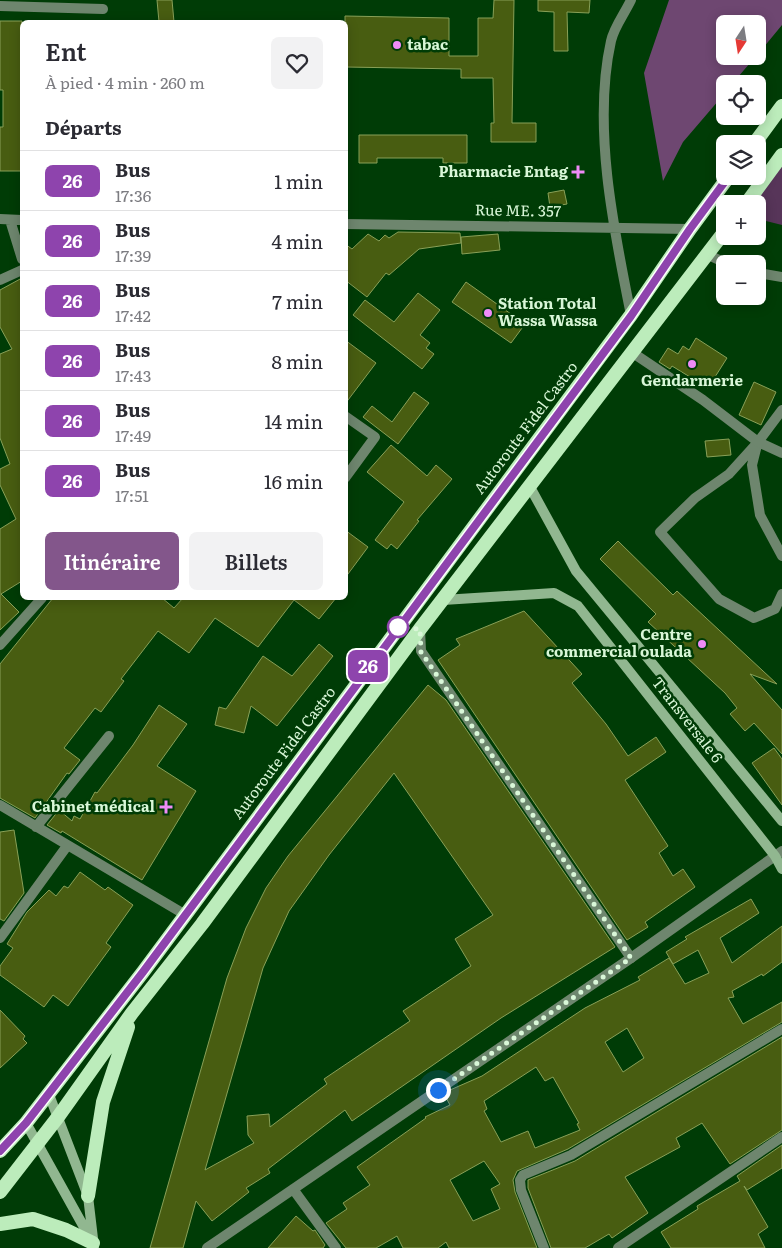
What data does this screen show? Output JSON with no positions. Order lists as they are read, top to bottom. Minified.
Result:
{"streets":{"highway":["Autoroute Fidel Castro"],"main road":["Transversale 6"],"street":["Rue ME. 357"]},"crossings":[["Rue ME. 357","Autoroute Fidel Castro"]],"places":{"other":["tabac","Station Total Wassa Wassa","Gendarmerie","Centre commercial oulada"],"health":["Pharmacie Entag","Cabinet médical"]},"lines":["bus line 26"],"north":"bottom","page":{"on_map":"26","map_buttons":["+","−"],"heading":[["Ent","À pied · 4 min · 260 m"],"Départs"],"list":[{"mark":"26","name":"Bus","note":"17:36","value":"1 min"},{"mark":"26","name":"Bus","note":"17:39","value":"4 min"},{"mark":"26","name":"Bus","note":"17:42","value":"7 min"},{"mark":"26","name":"Bus","note":"17:43","value":"8 min"},{"mark":"26","name":"Bus","note":"17:49","value":"14 min"},{"mark":"26","name":"Bus","note":"17:51","value":"16 min"}],"buttons":["Itinéraire","Billets"]}}
